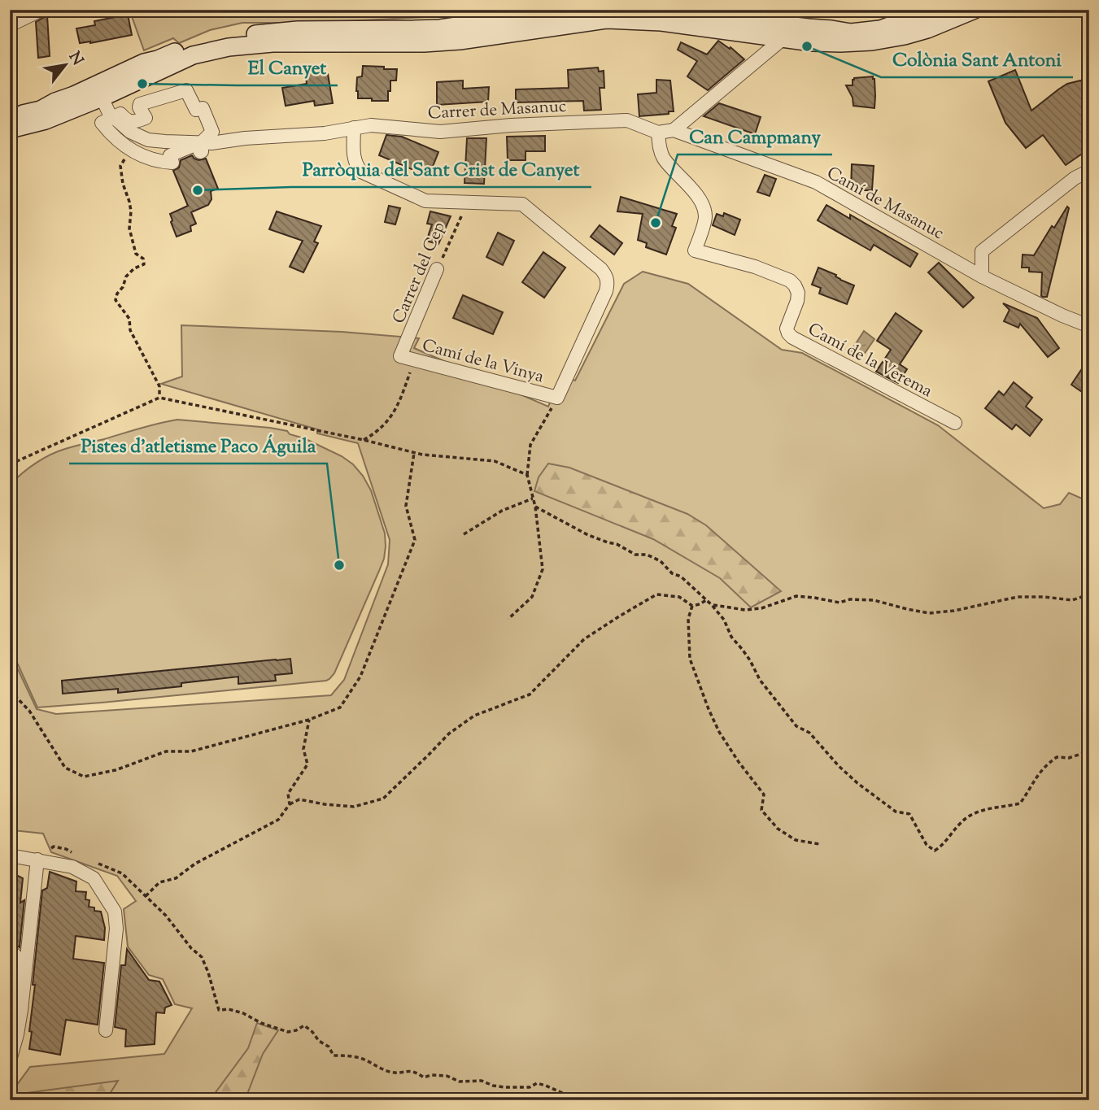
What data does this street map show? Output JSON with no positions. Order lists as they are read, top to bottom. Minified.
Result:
{"streets":{"street":["Carrer de Masanuc","Camí de Masanuc","Carrer del Cep","Camí de la Verema","Camí de la Vinya"]},"crossings":[["Carrer de Masanuc","Camí de Masanuc"],["Carrer de Masanuc","Camí de la Verema"],["Camí de Masanuc","Camí de la Verema"],["Carrer del Cep","Camí de la Vinya"]],"places":["Colònia Sant Antoni","El Canyet","Parròquia del Sant Crist de Canyet","Can Campmany","Pistes d'atletisme Paco Águila"],"north":"top right"}
